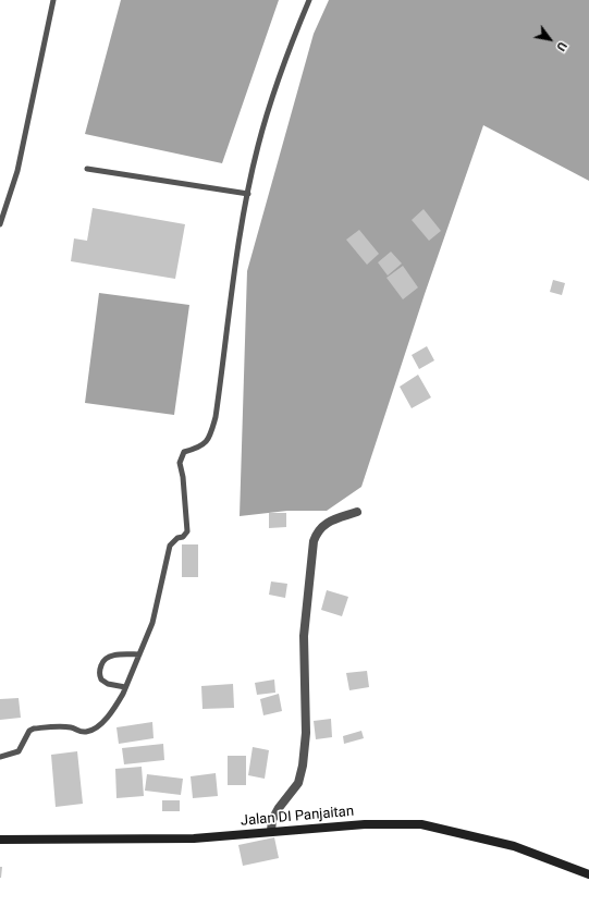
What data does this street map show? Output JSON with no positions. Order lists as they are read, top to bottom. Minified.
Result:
{"streets":{"main road":["Jalan DI Panjaitan"]},"north":"bottom right"}
